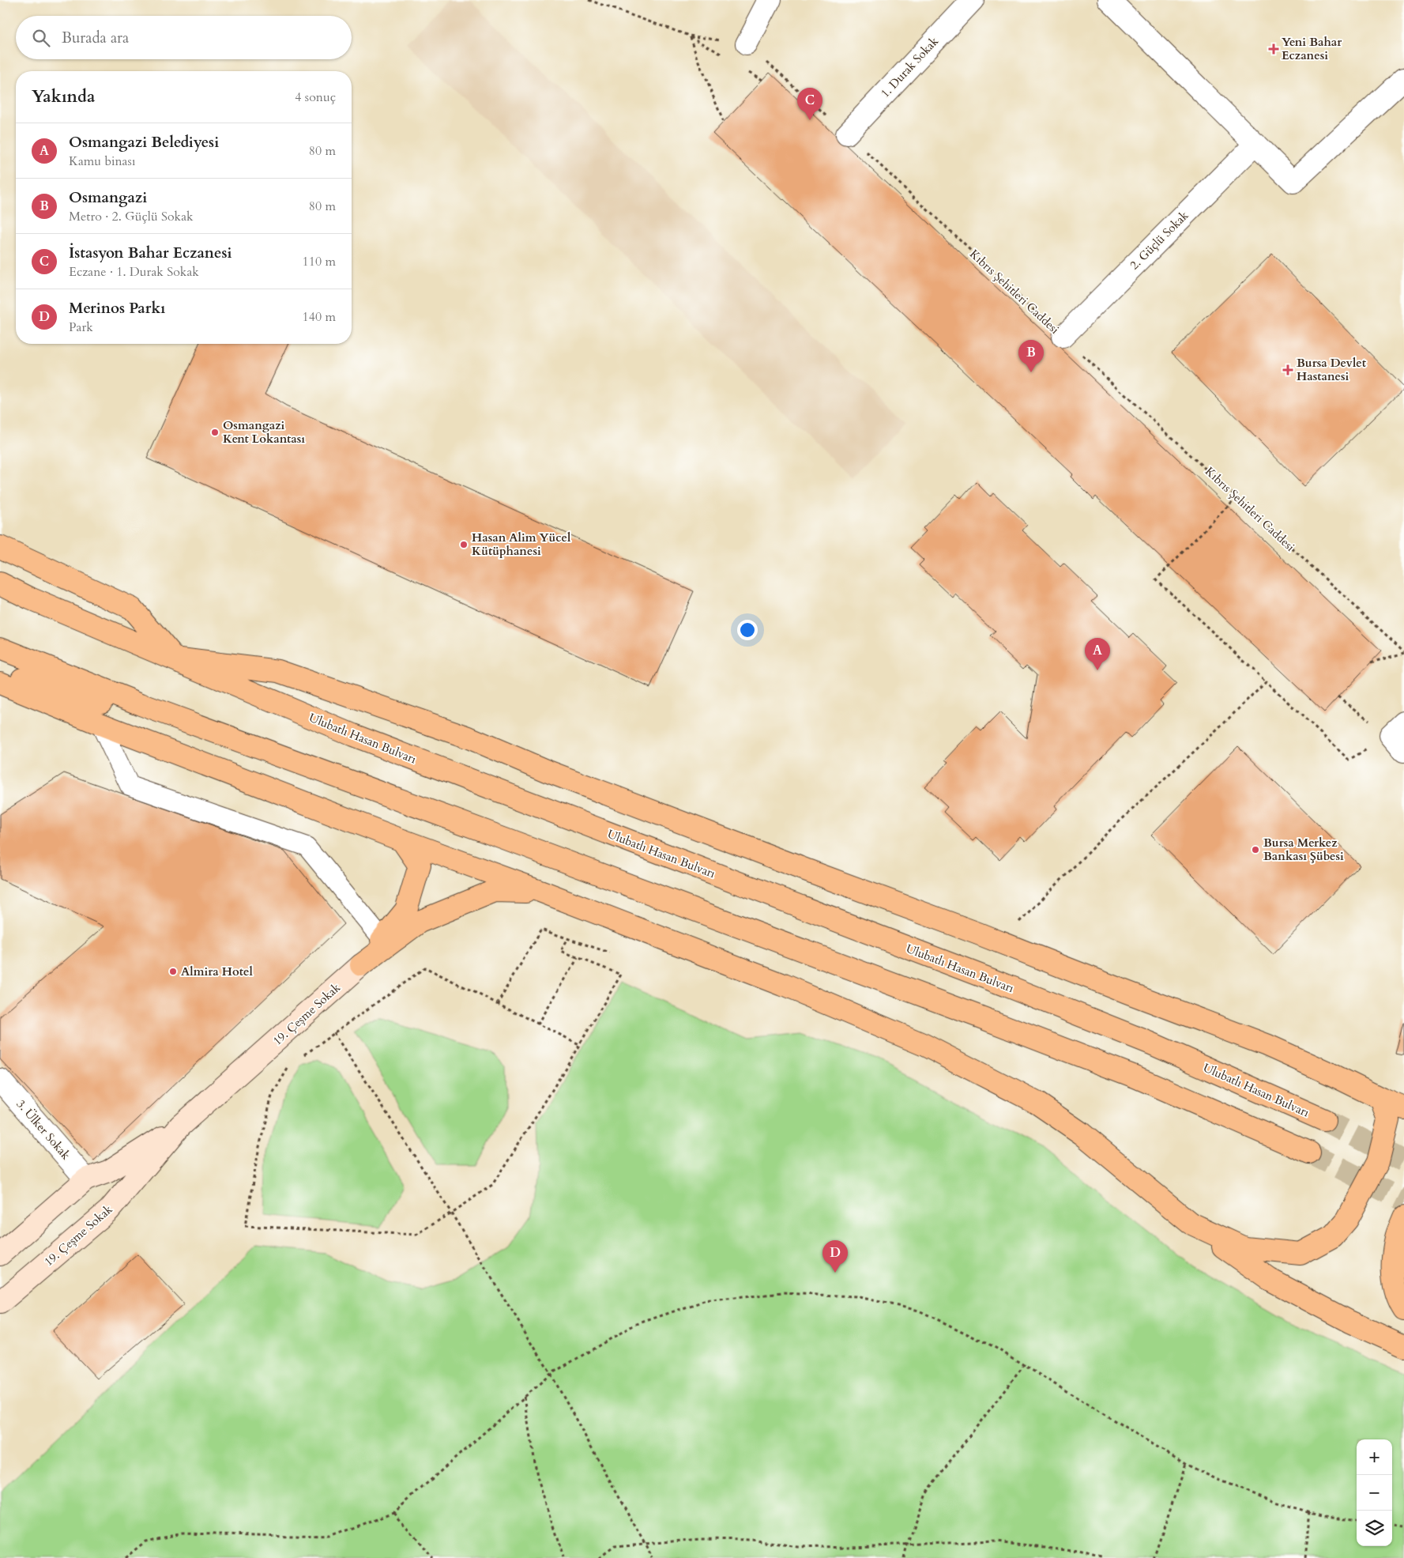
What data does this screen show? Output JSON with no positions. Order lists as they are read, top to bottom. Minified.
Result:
{"streets":{"highway":["Ulubatlı Hasan Bulvarı"],"main road":["19. Çeşme Sokak"],"street":["1. Durak Sokak","2. Güçlü Sokak","3. Ülker Sokak"],"path":["Kıbrıs Şehitleri Caddesi"]},"crossings":[["1. Durak Sokak","Kıbrıs Şehitleri Caddesi"],["2. Güçlü Sokak","Kıbrıs Şehitleri Caddesi"],["19. Çeşme Sokak","3. Ülker Sokak"]],"places":{"health":["Yeni Bahar Eczanesi","Bursa Devlet Hastanesi"],"other":["Osmangazi Kent Lokantası","Hasan Alim Yücel Kütüphanesi","Bursa Merkez Bankası Şübesi","Almira Hotel"]},"page":{"search":"Burada ara","heading":["Yakında","4 sonuç"],"pins":["C","B","A","D"],"list":[{"mark":"A","name":"Osmangazi Belediyesi","note":"Kamu binası","value":"80 m"},{"mark":"B","name":"Osmangazi","note":"Metro · 2. Güçlü Sokak","value":"80 m"},{"mark":"C","name":"İstasyon Bahar Eczanesi","note":"Eczane · 1. Durak Sokak","value":"110 m"},{"mark":"D","name":"Merinos Parkı","note":"Park","value":"140 m"}],"map_buttons":["+","−"]}}
